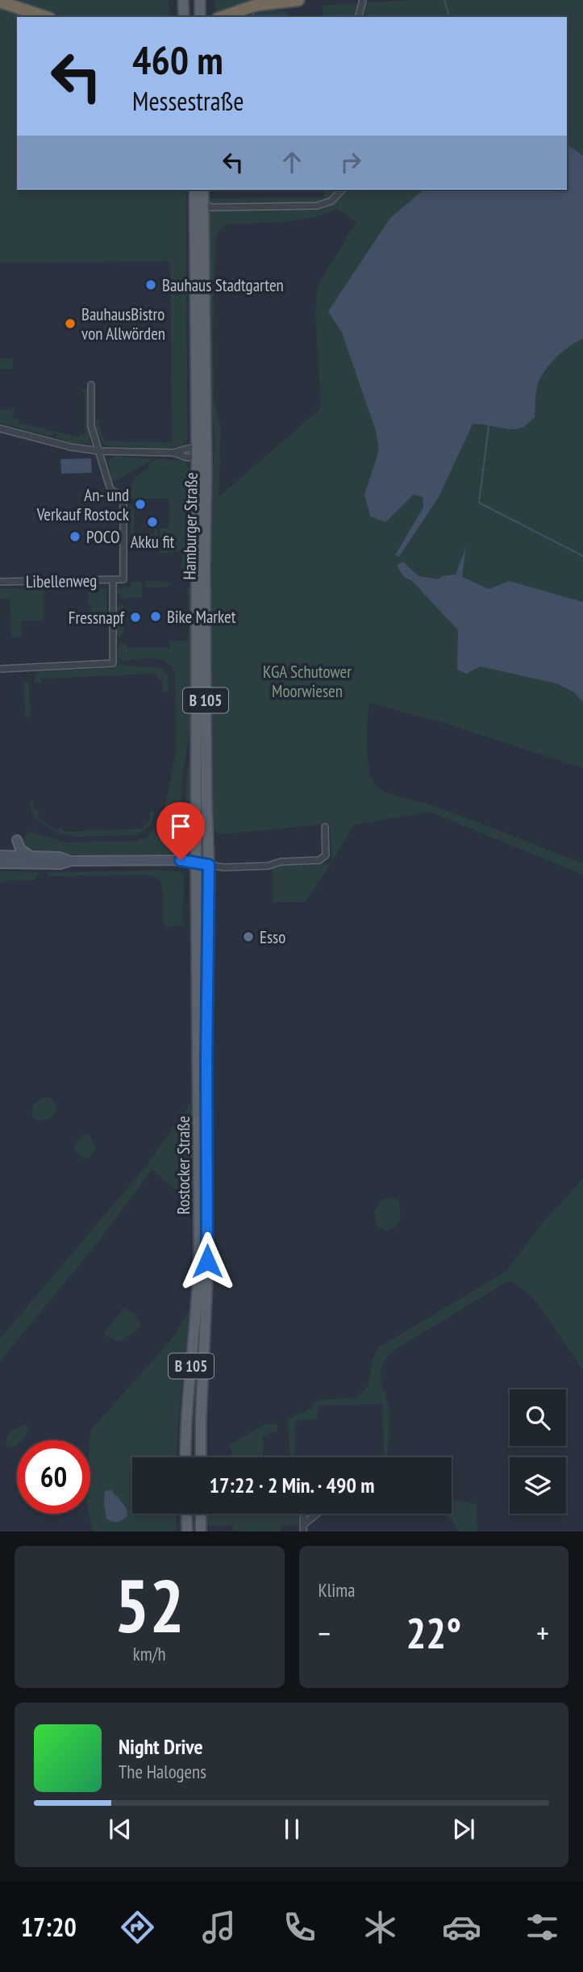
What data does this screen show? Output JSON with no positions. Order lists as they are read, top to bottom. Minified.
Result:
{"streets":{"main road":["Hamburger Straße","B 105","Rostocker Straße"],"street":["Libellenweg"]},"crossings":[["Hamburger Straße","Rostocker Straße"]],"parks":["KGA Schutower Moorwiesen"],"places":["Bauhaus Stadtgarten","BauhausBistro von Allwörden","An- und Verkauf Rostock","Akku fit","POCO","Bike Market","Fressnapf","Esso"],"page":{"turn":["460 m","Messestraße"],"limit":"60","trip":"17:22 · 2 Min. · 490 m","tile":[["52","km/h"],"Klima"],"heat":["−","22°","+"],"song":["Night Drive","The Halogens"],"tabs":"17:20"}}
